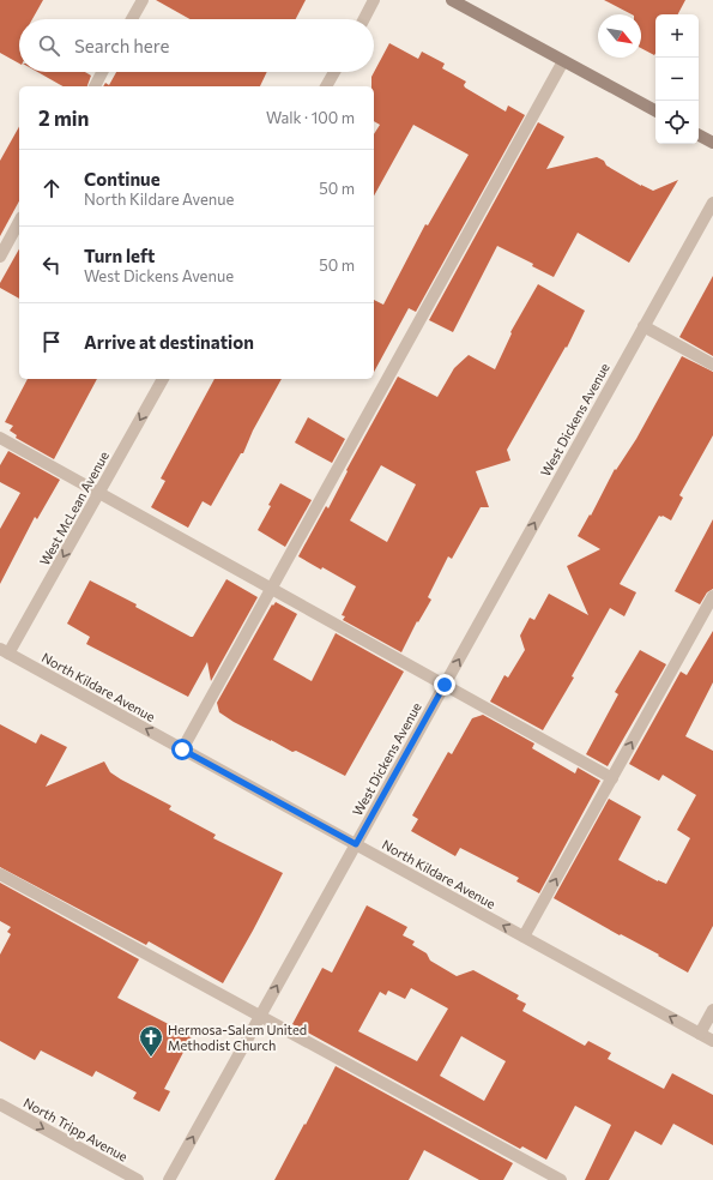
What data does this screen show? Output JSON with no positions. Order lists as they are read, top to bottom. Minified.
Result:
{"streets":{"street":["West Dickens Avenue","West McLean Avenue","North Kildare Avenue","North Tripp Avenue"]},"crossings":[["West Dickens Avenue","North Kildare Avenue"],["West McLean Avenue","North Kildare Avenue"]],"one_way":["West Dickens Avenue","West McLean Avenue","North Kildare Avenue","North Tripp Avenue"],"places":{"church":["Hermosa-Salem United Methodist Church"]},"north":"bottom right","page":{"map_buttons":["+","−"],"search":"Search here","heading":["2 min","Walk · 100 m"],"list":[["Continue","North Kildare Avenue","50 m"],["Turn left","West Dickens Avenue","50 m"],"Arrive at destination"]}}
